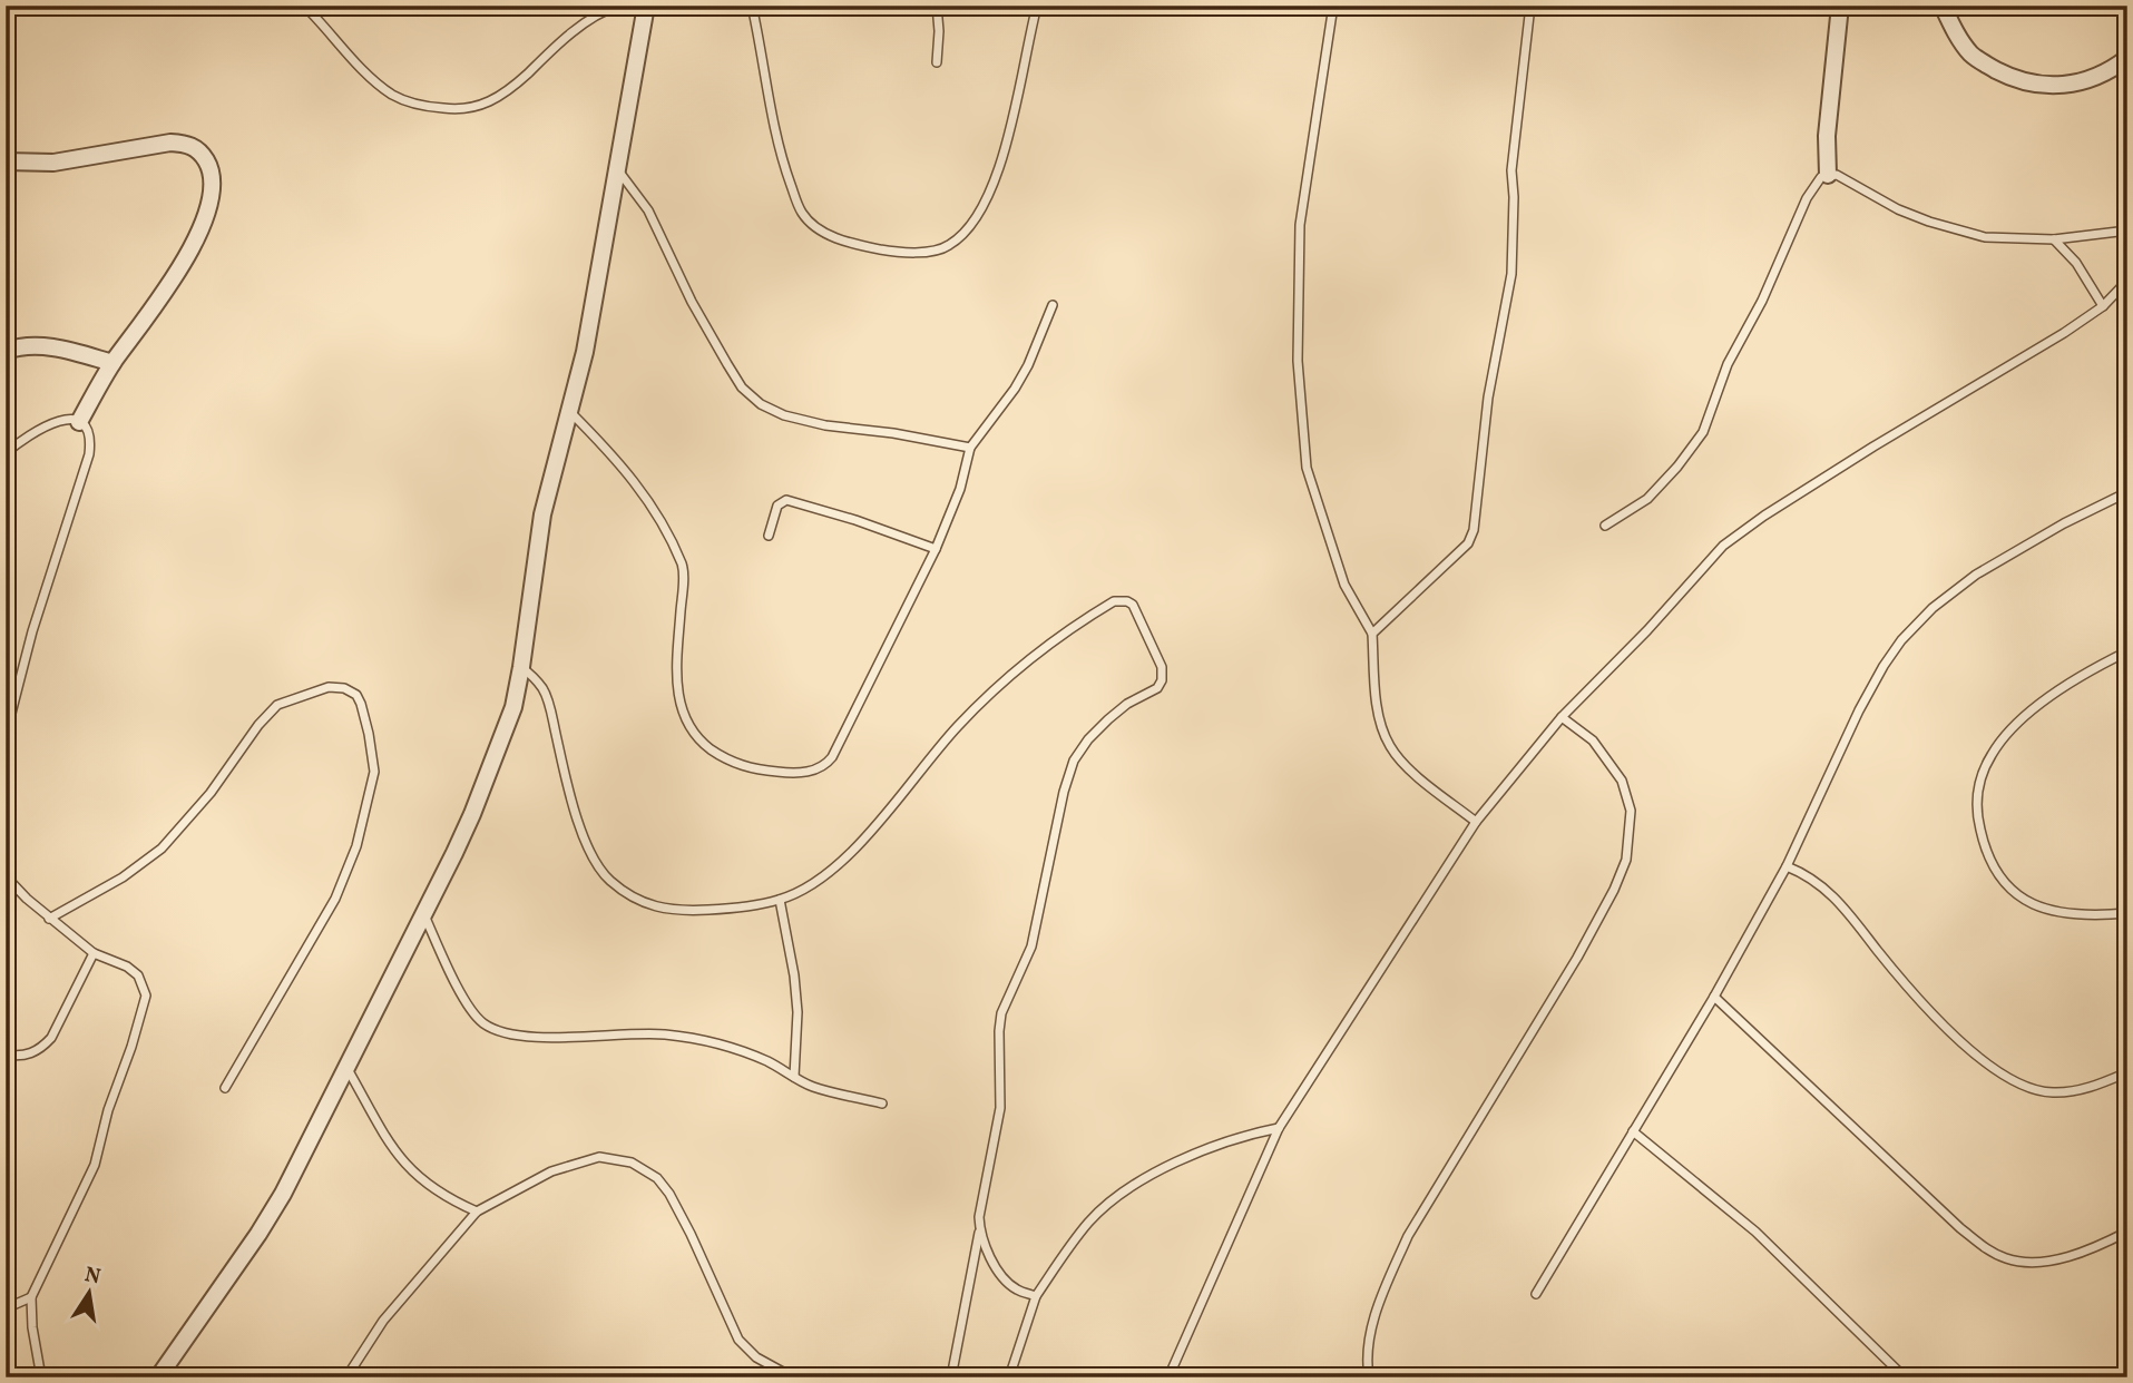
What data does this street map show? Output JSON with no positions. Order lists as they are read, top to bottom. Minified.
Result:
{"north":"top"}
